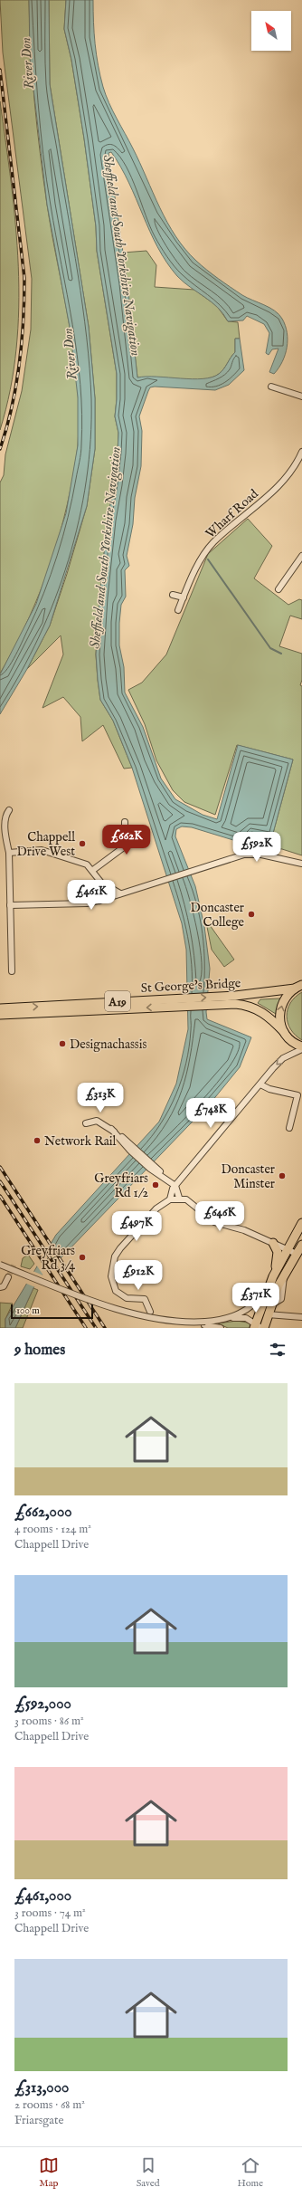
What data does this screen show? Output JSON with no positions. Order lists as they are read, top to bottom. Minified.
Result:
{"streets":{"highway":["St George's Bridge","A19"],"street":["Wharf Road"]},"water":["River Don","Sheffield and South Yorkshire Navigation"],"places":["Chappell Drive West","Doncaster College","Designachassis","Network Rail","Doncaster Minster","Greyfriars Rd 1/2","Greyfriars Rd 3/4"],"scale_bar":"100 m","north":"top left","page":{"price":["£662K","£592K","£461K","£313K","£748K","£646K","£497K","£912K","£371K"],"scale":"100 m","heading":"9 homes","list":[{"name":"£662,000","note":"4 rooms · 124 m² · Chappell Drive"},{"name":"£592,000","note":"3 rooms · 86 m² · Chappell Drive"},{"name":"£461,000","note":"3 rooms · 74 m² · Chappell Drive"},{"name":"£313,000","note":"2 rooms · 68 m² · Friarsgate"}],"tabs":["Map","Saved","Home"]}}
